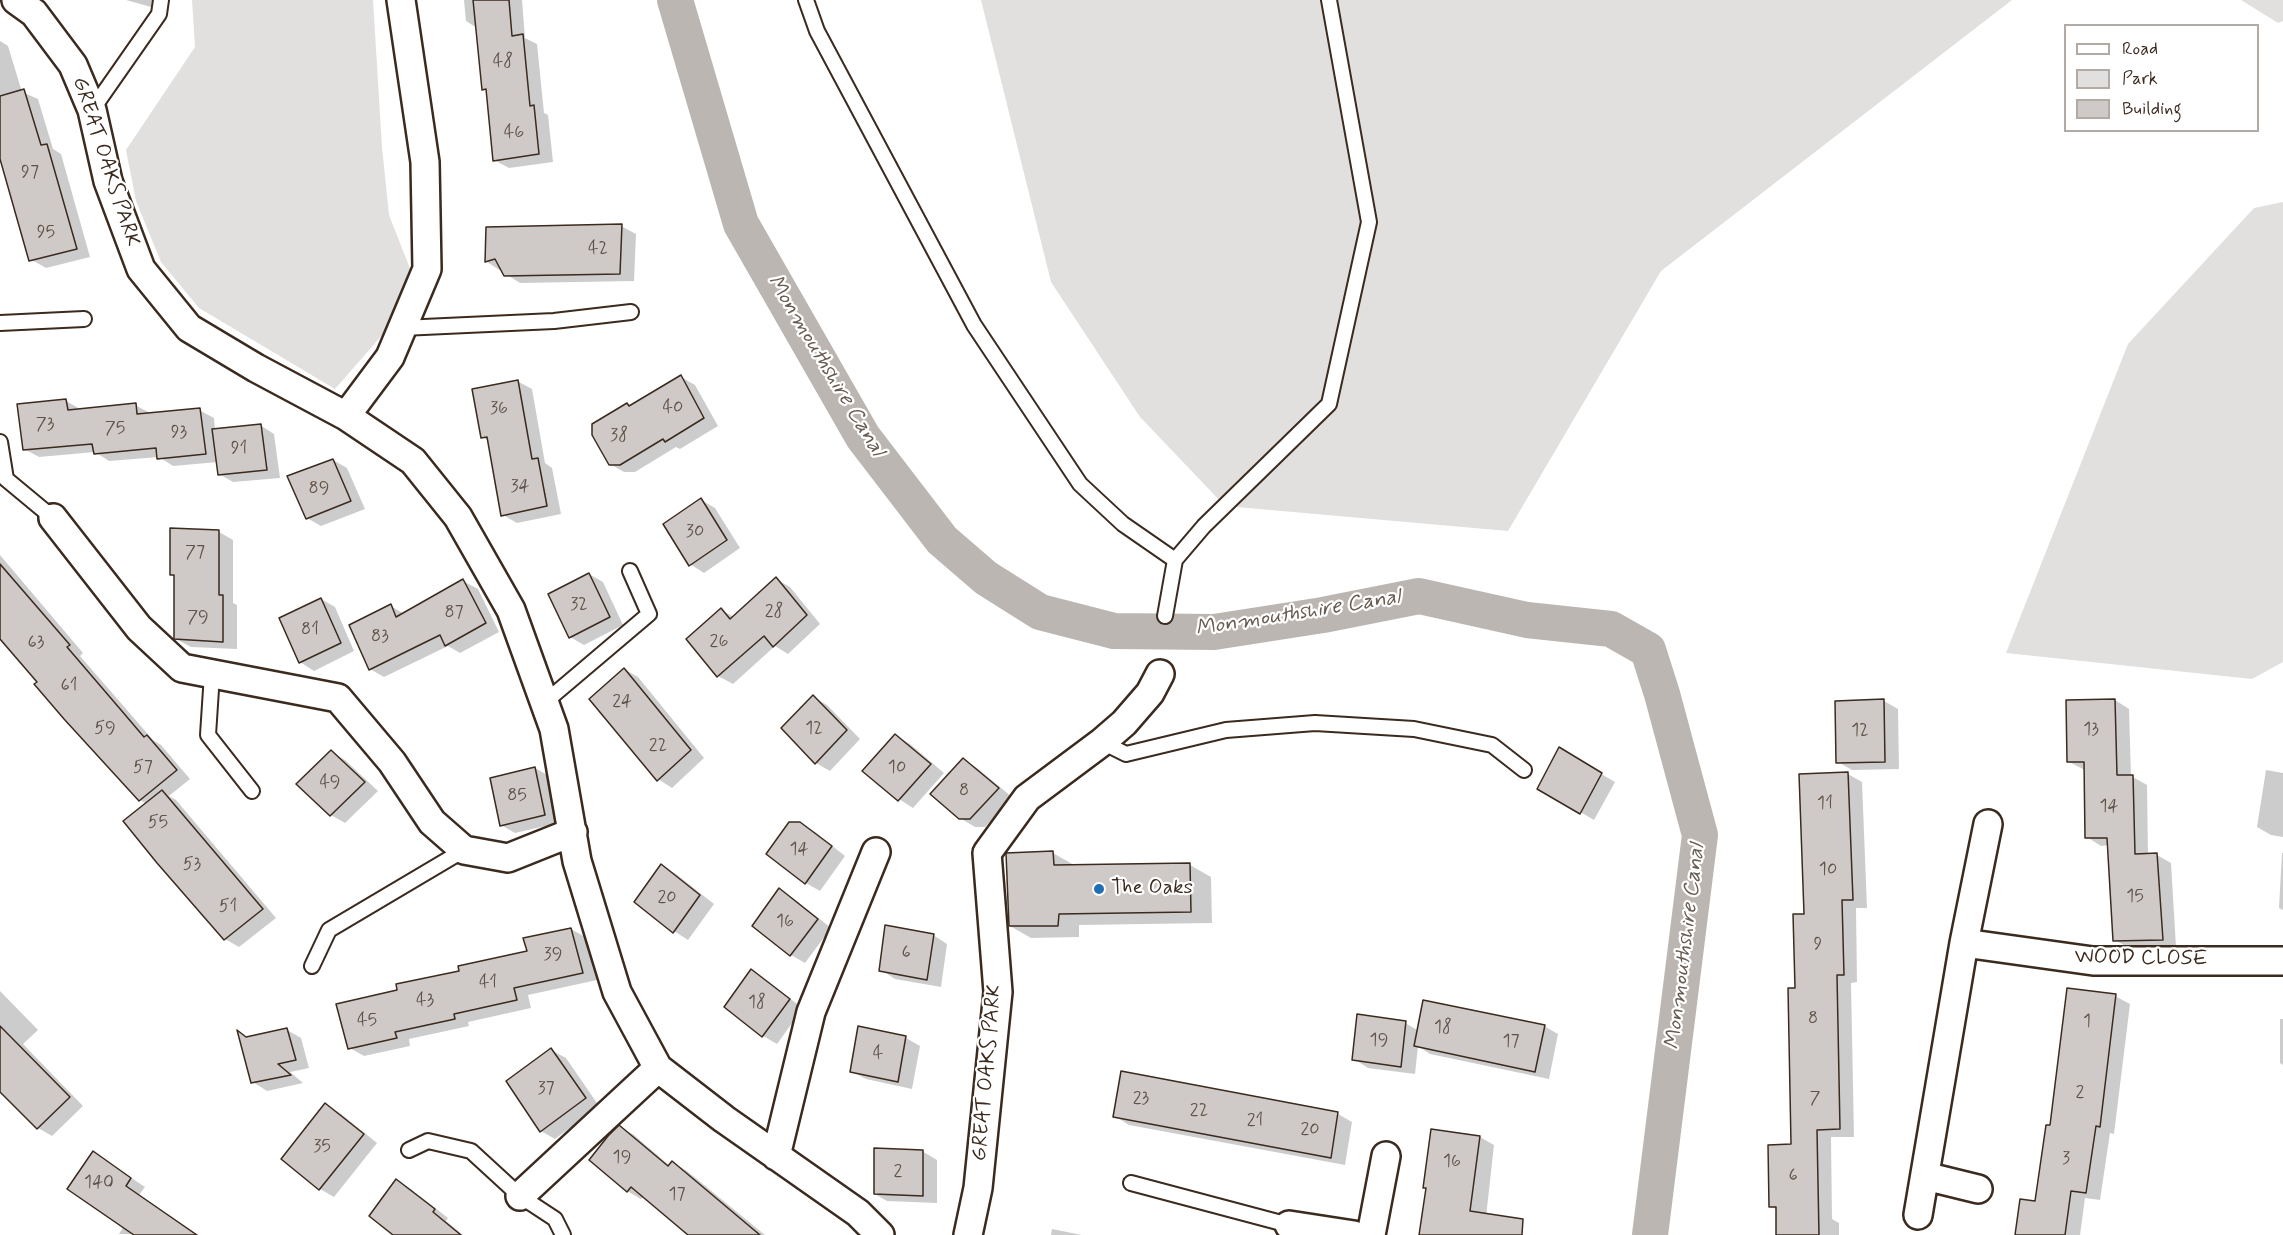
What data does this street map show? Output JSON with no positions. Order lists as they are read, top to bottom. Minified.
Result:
{"streets":{"street":["GREAT OAKS PARK","WOOD CLOSE"]},"water":["Monmouthshire Canal"],"places":["The Oaks"],"house_numbers":["48","46","97","95","42","40","36","73","75","93","38","91","34","89","30","77","32","28","87","79","81","83","26","63","61","24","59","12","13","12","22","57","10","49","8","85","11","14","55","14","53","10","15","20","51","16","9","6","39","41","43","18","8","45","1","18","19","17","4","37","2","23","7","22","21","20","35","19","3","16","2","6","140","17"],"legend":["Road","Park","Building"]}
